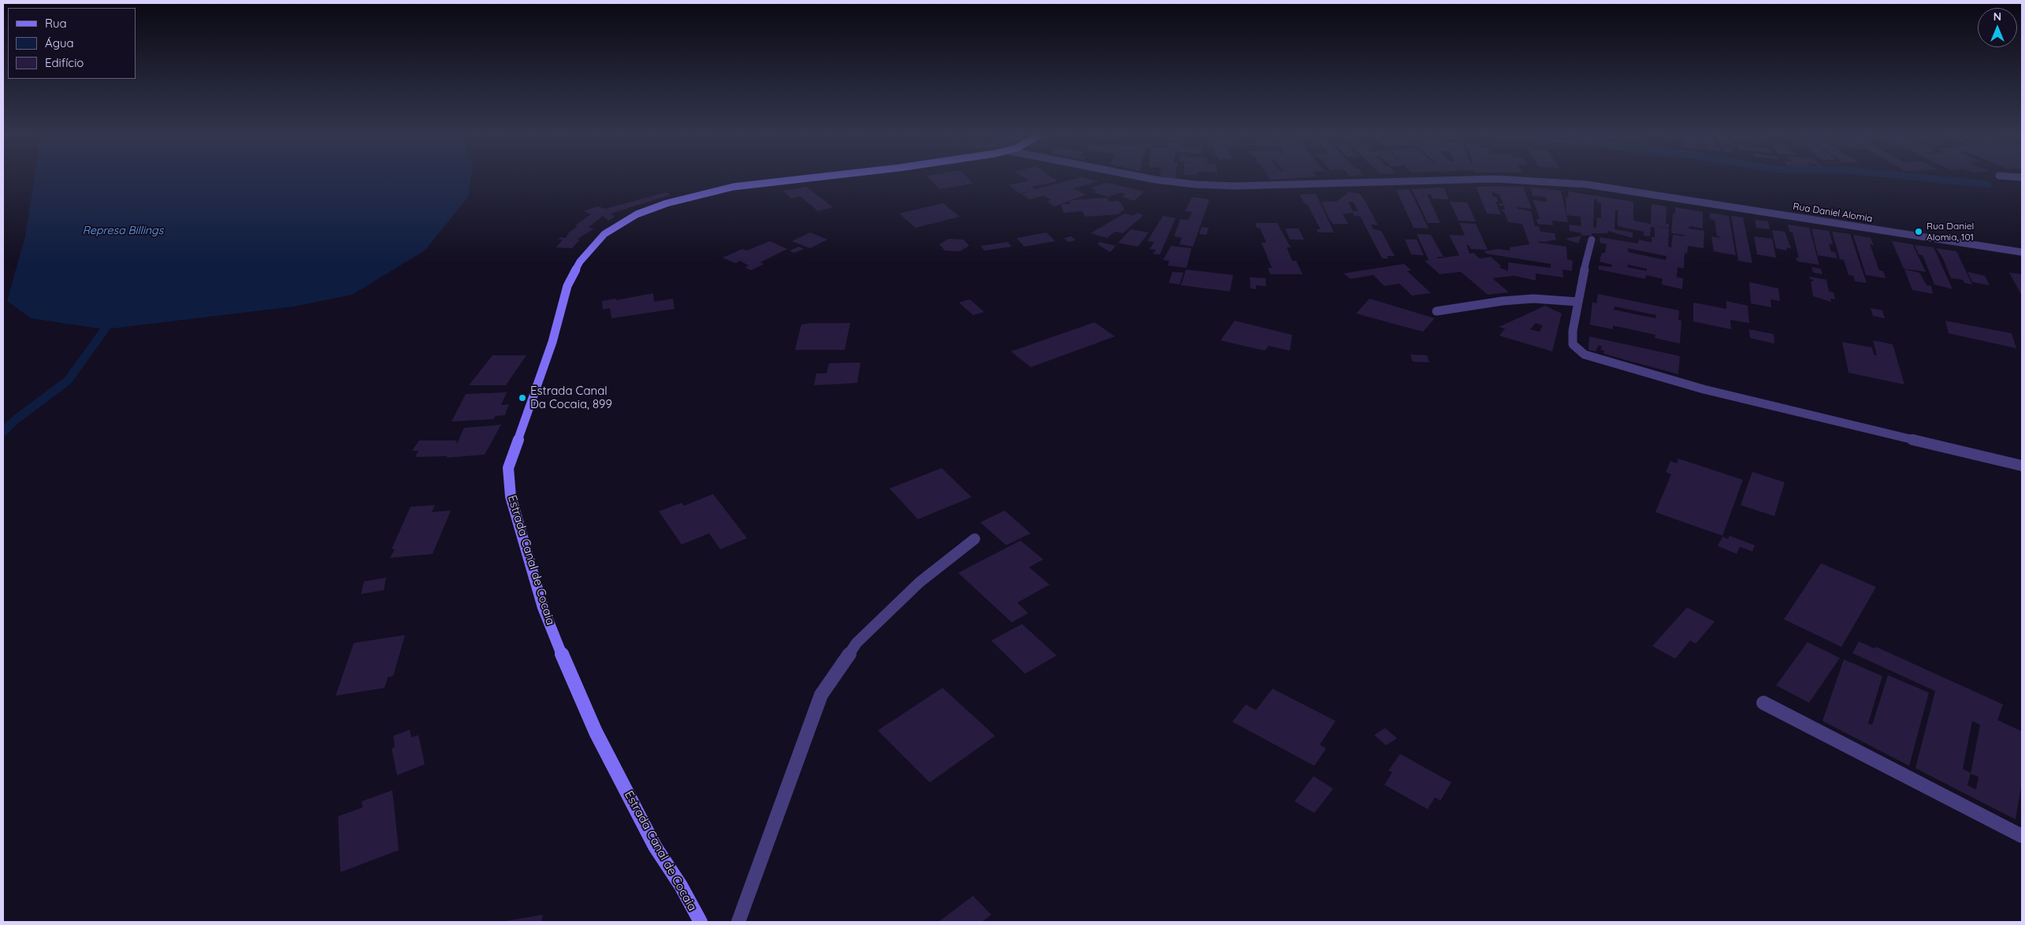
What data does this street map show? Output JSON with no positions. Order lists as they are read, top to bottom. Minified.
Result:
{"streets":{"main road":["Estrada Canal de Cocaia"],"street":["Rua Daniel Alomia"]},"water":["Represa Billings"],"places":["Rua Daniel Alomia, 101","Estrada Canal Da Cocaia, 899"],"legend":["Rua","Água","Edifício"],"north":"top"}
